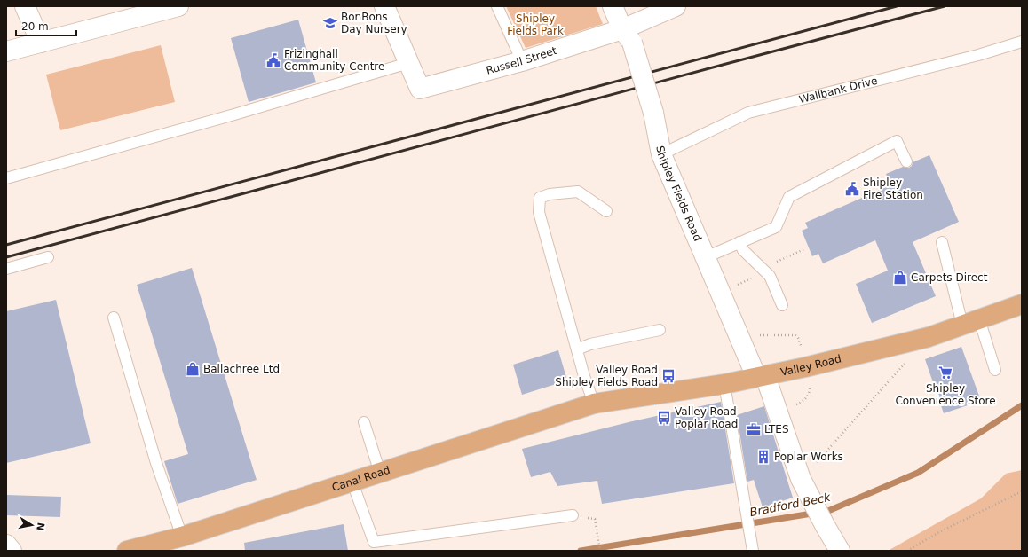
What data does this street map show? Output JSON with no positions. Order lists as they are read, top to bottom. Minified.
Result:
{"streets":{"main road":["Valley Road","Canal Road"],"street":["Russell Street","Shipley Fields Road"],"lane":["Wallbank Drive"]},"crossings":[["Russell Street","Shipley Fields Road"],["Wallbank Drive","Shipley Fields Road"],["Shipley Fields Road","Valley Road"],["Valley Road","Canal Road"]],"water":["Bradford Beck"],"parks":["Shipley Fields Park"],"places":{"school or university":["BonBons Day Nursery"],"public building":["Frizinghall Community Centre","Shipley Fire Station"],"shop":["Carpets Direct","Ballachree Ltd"],"supermarket":["Shipley Convenience Store"],"bus stop":["Valley Road Shipley Fields Road","Valley Road Poplar Road"],"office":["LTES"],"building":["Poplar Works"]},"scale_bar":"20 m","north":"right"}
